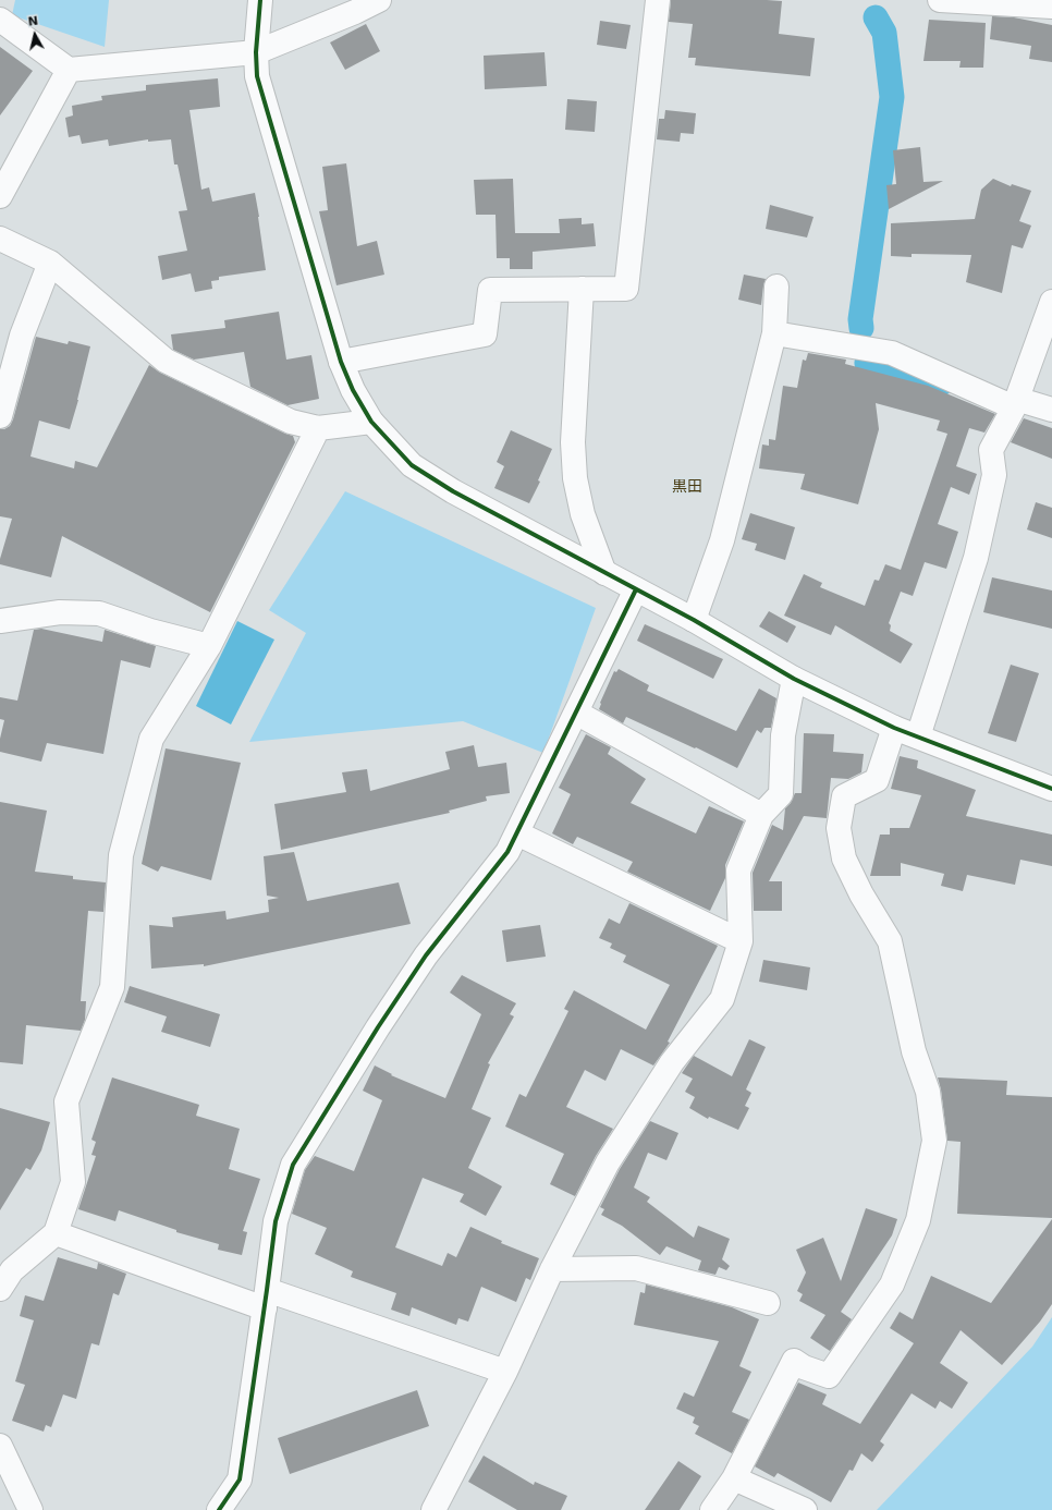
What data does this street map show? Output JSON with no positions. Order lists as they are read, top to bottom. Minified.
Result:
{"districts":["黒田"],"north":"top"}
